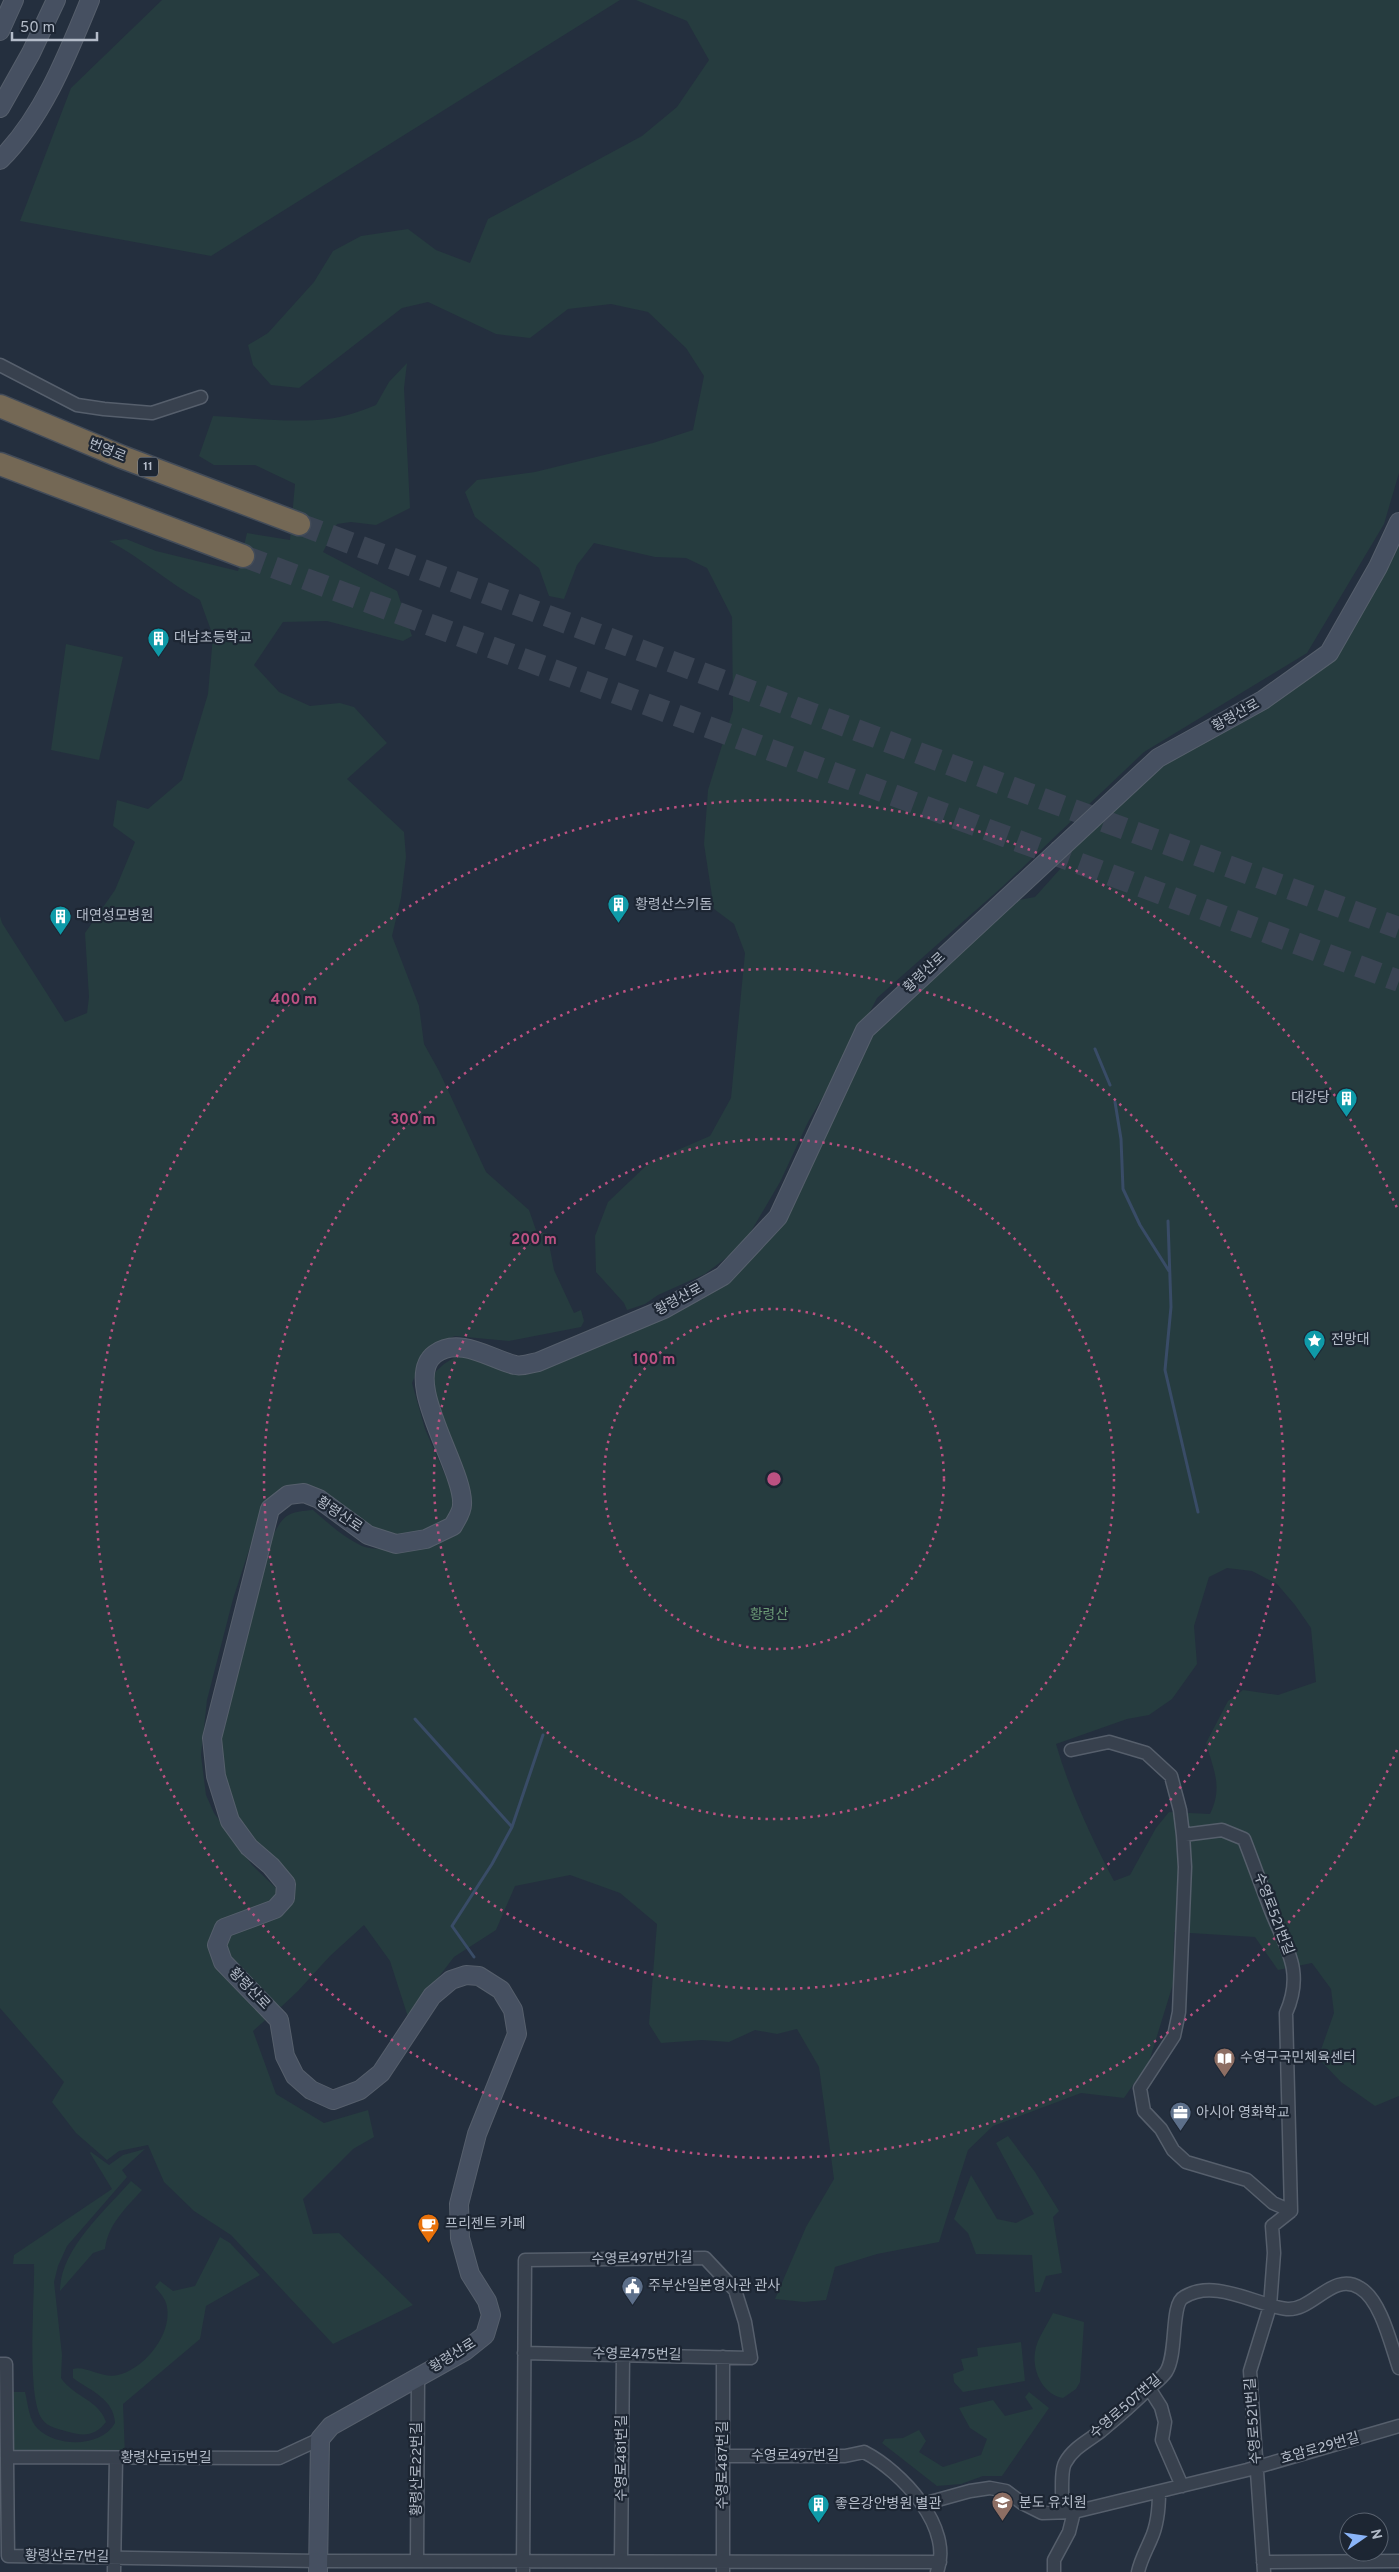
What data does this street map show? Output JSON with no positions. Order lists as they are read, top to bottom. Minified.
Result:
{"streets":{"highway":["번영로","11"],"street":["황령산로","수영로521번길","수영로497번가길","수영로475번길","수영로507번길","호암로29번길","수영로497번길","황령산로15번길","수영로481번길","수영로487번길","황령산로22번길","황령산로7번길"]},"crossings":[["황령산로","황령산로15번길"],["황령산로","황령산로22번길"],["수영로521번길","수영로507번길"],["수영로521번길","호암로29번길"],["수영로497번가길","수영로475번길"],["수영로475번길","수영로481번길"],["수영로475번길","수영로487번길"],["수영로507번길","호암로29번길"],["호암로29번길","수영로497번길"],["수영로497번길","수영로487번길"],["수영로497번길","황령산로7번길"],["황령산로15번길","황령산로7번길"],["수영로481번길","황령산로7번길"],["수영로487번길","황령산로7번길"],["황령산로22번길","황령산로7번길"]],"parks":["황령산"],"places":{"building":["대남초등학교","황령산스키돔","대연성모병원","대강당","좋은강안병원 별관"],"place":["전망대"],"library":["수영구국민체육센터"],"office":["아시아 영화학교"],"cafe":["프리젠트 카페"],"public building":["주부산일본영사관 관사"],"school or university":["분도 유치원"]},"scale_bar":"50 m","north":"right","rings":["400 m","300 m","200 m","100 m"]}
